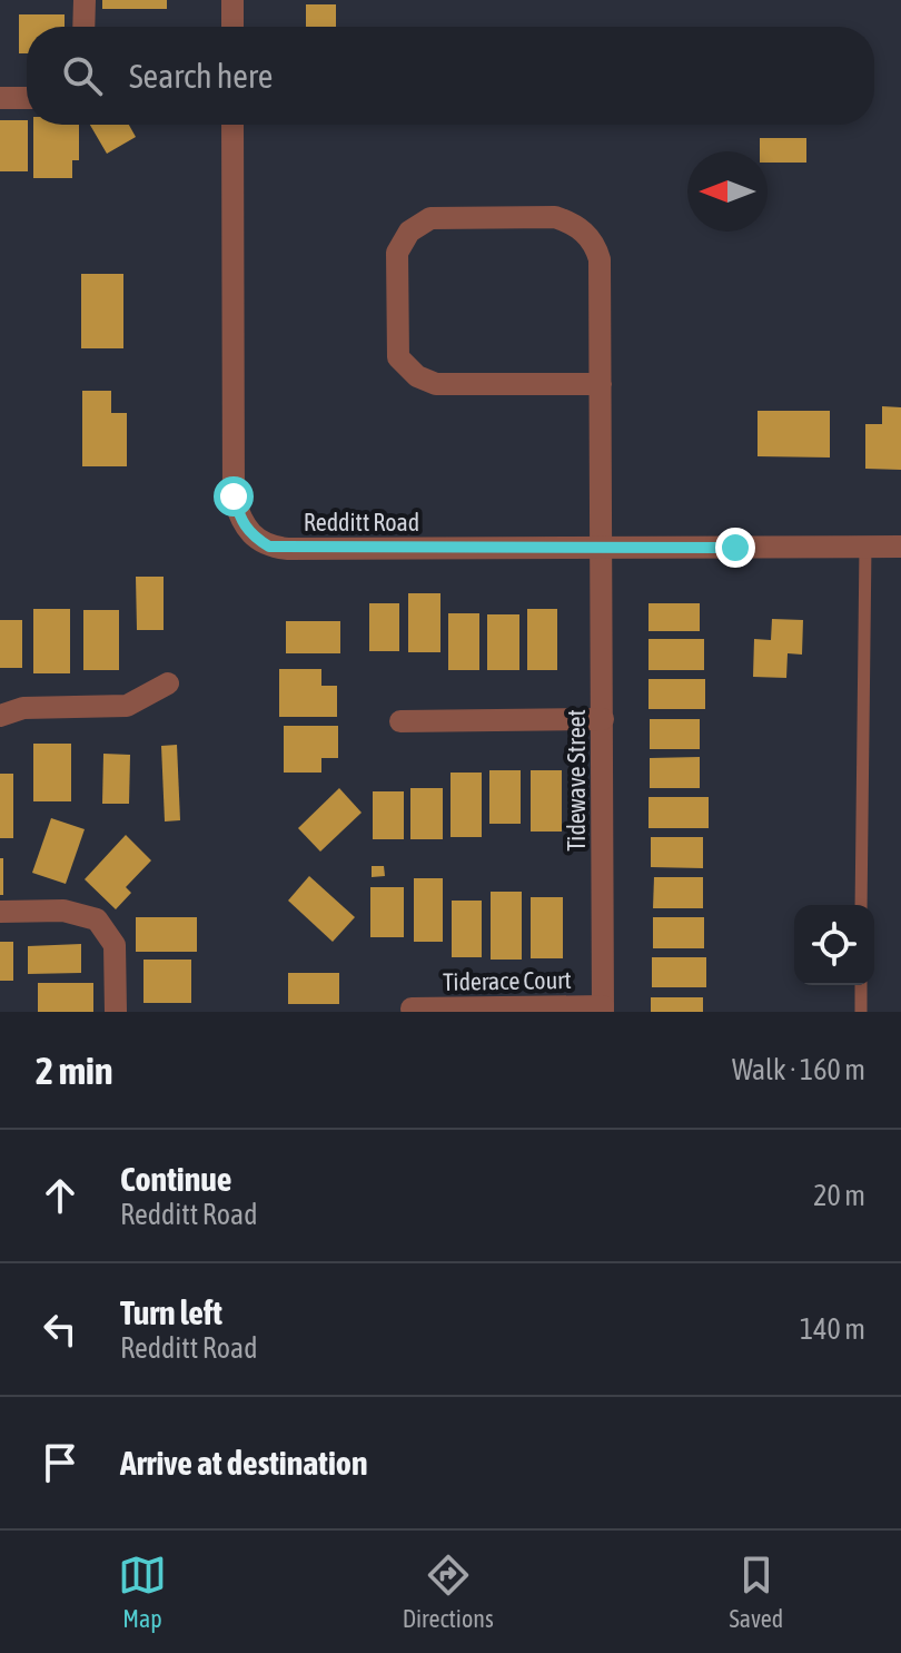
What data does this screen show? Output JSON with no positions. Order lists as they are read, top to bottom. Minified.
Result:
{"streets":{"street":["Redditt Road","Tidewave Street","Tiderace Court"]},"crossings":[["Redditt Road","Tidewave Street"],["Tidewave Street","Tiderace Court"]],"north":"left","page":{"search":"Search here","heading":["2 min","Walk · 160 m"],"list":[["Continue","Redditt Road","20 m"],["Turn left","Redditt Road","140 m"],"Arrive at destination"],"nav":["Map","Directions","Saved"]}}
